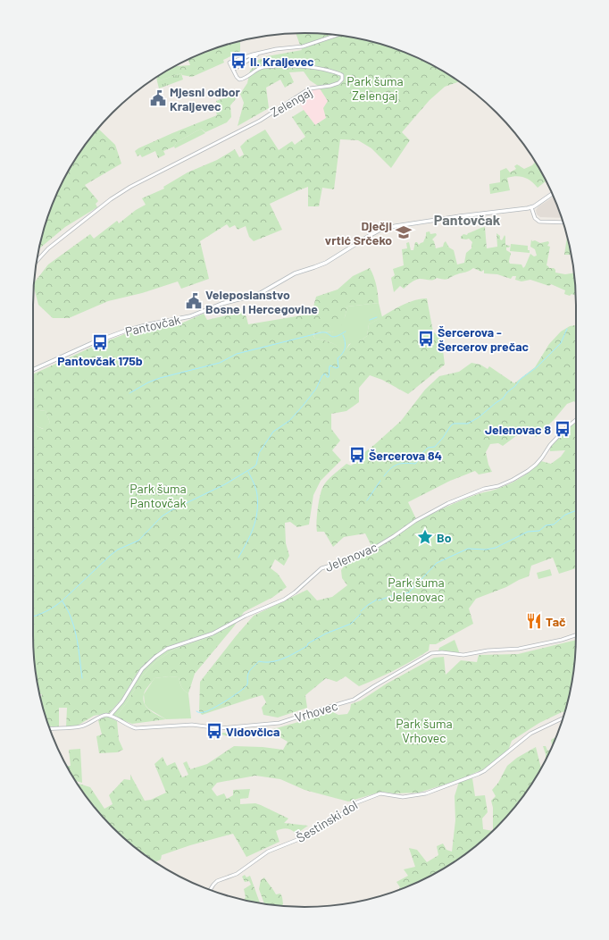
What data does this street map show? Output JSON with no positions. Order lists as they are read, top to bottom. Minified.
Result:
{"streets":{"main road":["Pantovčak"],"street":["Zelengaj","Jelenovac","Vrhovec","Šestinski dol"]},"crossings":[["Jelenovac","Vrhovec"]],"districts":["Pantovčak"],"parks":["Park šuma Zelengaj","Park šuma Pantovčak","Park šuma Jelenovac","Park šuma Vrhovec"],"places":{"bus stop":["II. Kraljevec","Šercerova - Šercerov prečac","Pantovčak 175b","Jelenovac 8","Šercerova 84","Vidovčica"],"public building":["Mjesni odbor Kraljevec","Veleposlanstvo Bosne i Hercegovine"],"school or university":["Dječji vrtić Srčeko"],"place":["Bo"],"restaurant":["Tač"]}}
